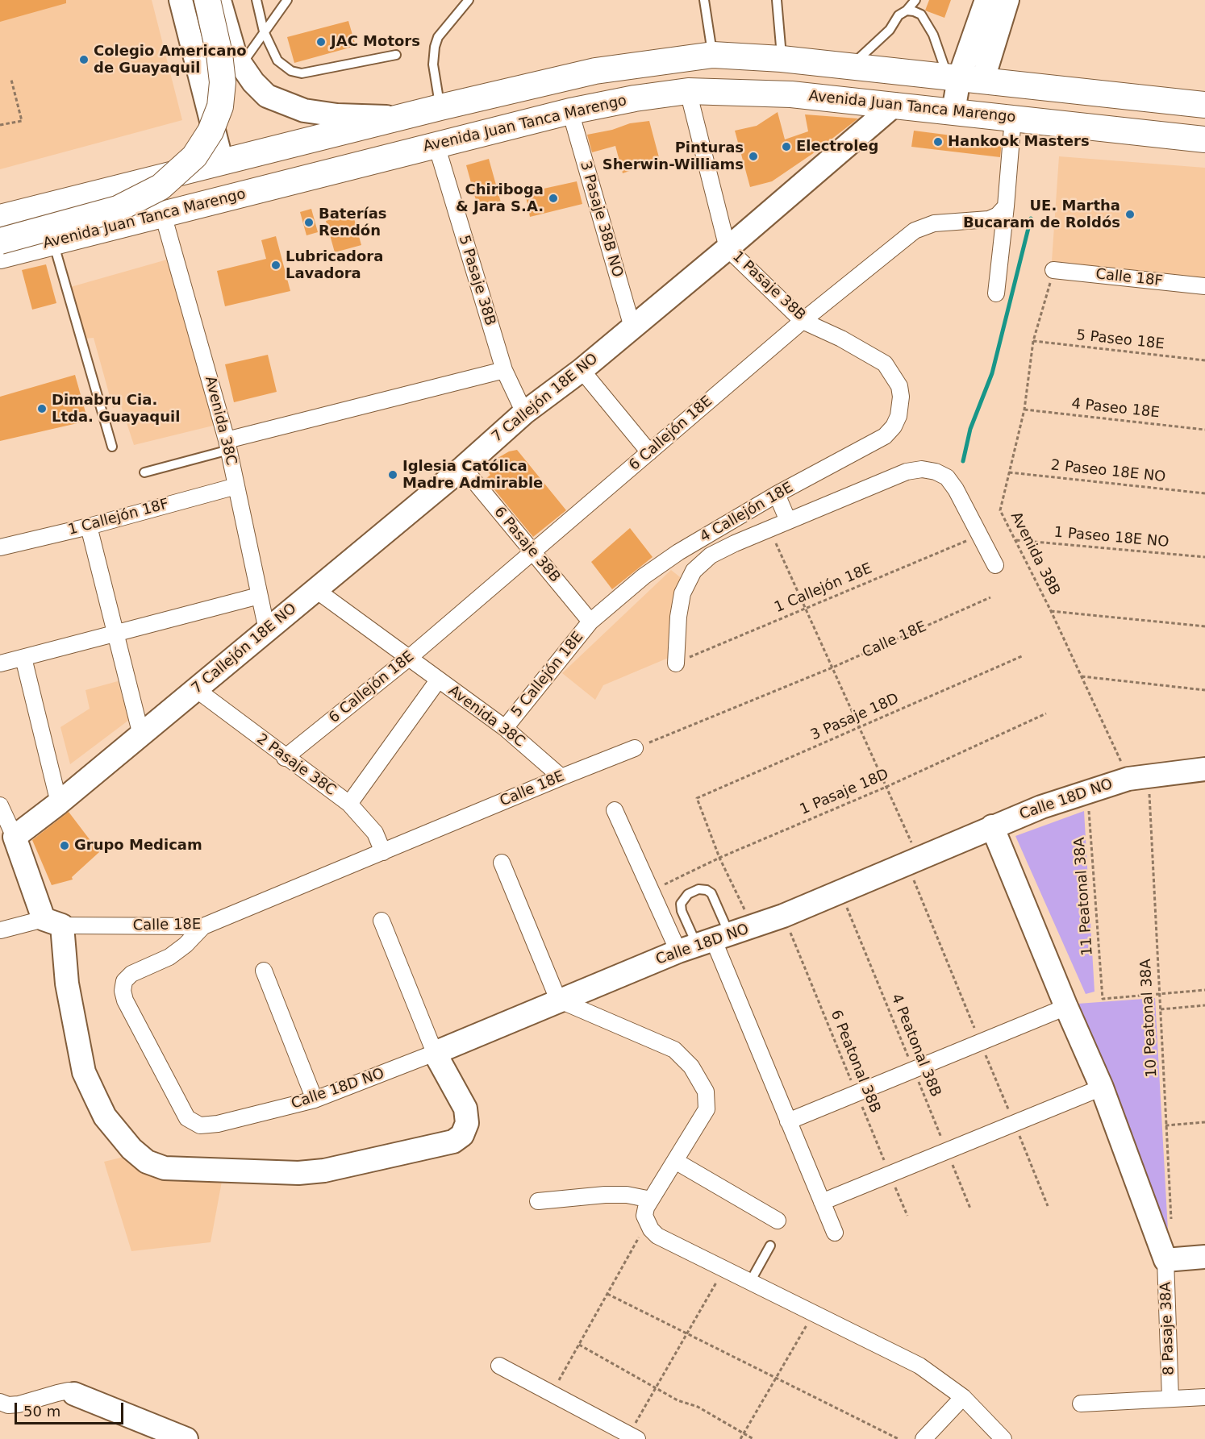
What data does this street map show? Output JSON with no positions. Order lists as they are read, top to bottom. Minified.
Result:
{"streets":{"main road":["Avenida Juan Tanca Marengo"],"street":["3 Pasaje 38B NO","Calle 18F","5 Pasaje 38B","1 Pasaje 38B","7 Callejón 18E NO","Avenida 38C","6 Callejón 18E","4 Callejón 18E","1 Callejón 18F","6 Pasaje 38B","Calle 18E","5 Callejón 18E","2 Pasaje 38C","Calle 18D NO","8 Pasaje 38A"],"path":["5 Paseo 18E","4 Paseo 18E","2 Paseo 18E NO","1 Paseo 18E NO","Avenida 38B","1 Callejón 18E","3 Pasaje 18D","1 Pasaje 18D","11 Peatonal 38A","10 Peatonal 38A","4 Peatonal 38B","6 Peatonal 38B"]},"crossings":[["Avenida Juan Tanca Marengo","3 Pasaje 38B NO"],["Avenida Juan Tanca Marengo","5 Pasaje 38B"],["Avenida Juan Tanca Marengo","1 Pasaje 38B"],["Avenida Juan Tanca Marengo","7 Callejón 18E NO"],["Avenida Juan Tanca Marengo","Avenida 38C"],["3 Pasaje 38B NO","7 Callejón 18E NO"],["Calle 18F","Avenida 38B"],["5 Pasaje 38B","7 Callejón 18E NO"],["1 Pasaje 38B","7 Callejón 18E NO"],["1 Pasaje 38B","6 Callejón 18E"],["1 Pasaje 38B","4 Callejón 18E"],["5 Paseo 18E","Avenida 38B"],["7 Callejón 18E NO","Avenida 38C"],["7 Callejón 18E NO","6 Pasaje 38B"],["7 Callejón 18E NO","2 Pasaje 38C"],["4 Paseo 18E","Avenida 38B"],["Avenida 38C","6 Callejón 18E"],["Avenida 38C","1 Callejón 18F"],["Avenida 38C","Calle 18E"],["Avenida 38C","5 Callejón 18E"],["6 Callejón 18E","6 Pasaje 38B"],["6 Callejón 18E","2 Pasaje 38C"],["2 Paseo 18E NO","Avenida 38B"],["4 Callejón 18E","6 Pasaje 38B"],["4 Callejón 18E","5 Callejón 18E"],["1 Paseo 18E NO","Avenida 38B"],["6 Pasaje 38B","5 Callejón 18E"],["Avenida 38B","Calle 18D NO"],["Avenida 38B","10 Peatonal 38A"],["Calle 18E","2 Pasaje 38C"],["Calle 18E","Calle 18D NO"],["3 Pasaje 18D","1 Pasaje 18D"],["Calle 18D NO","11 Peatonal 38A"],["Calle 18D NO","10 Peatonal 38A"],["Calle 18D NO","4 Peatonal 38B"],["Calle 18D NO","6 Peatonal 38B"],["11 Peatonal 38A","10 Peatonal 38A"]],"places":["JAC Motors","Colegio Americano de Guayaquil","Hankook Masters","Electroleg","Pinturas Sherwin-Williams","Chiriboga & Jara S.A.","UE. Martha Bucaram de Roldós","Baterías Rendón","Lubricadora Lavadora","Dimabru Cia. Ltda. Guayaquil","Iglesia Católica Madre Admirable","Grupo Medicam"],"scale_bar":"50 m"}
